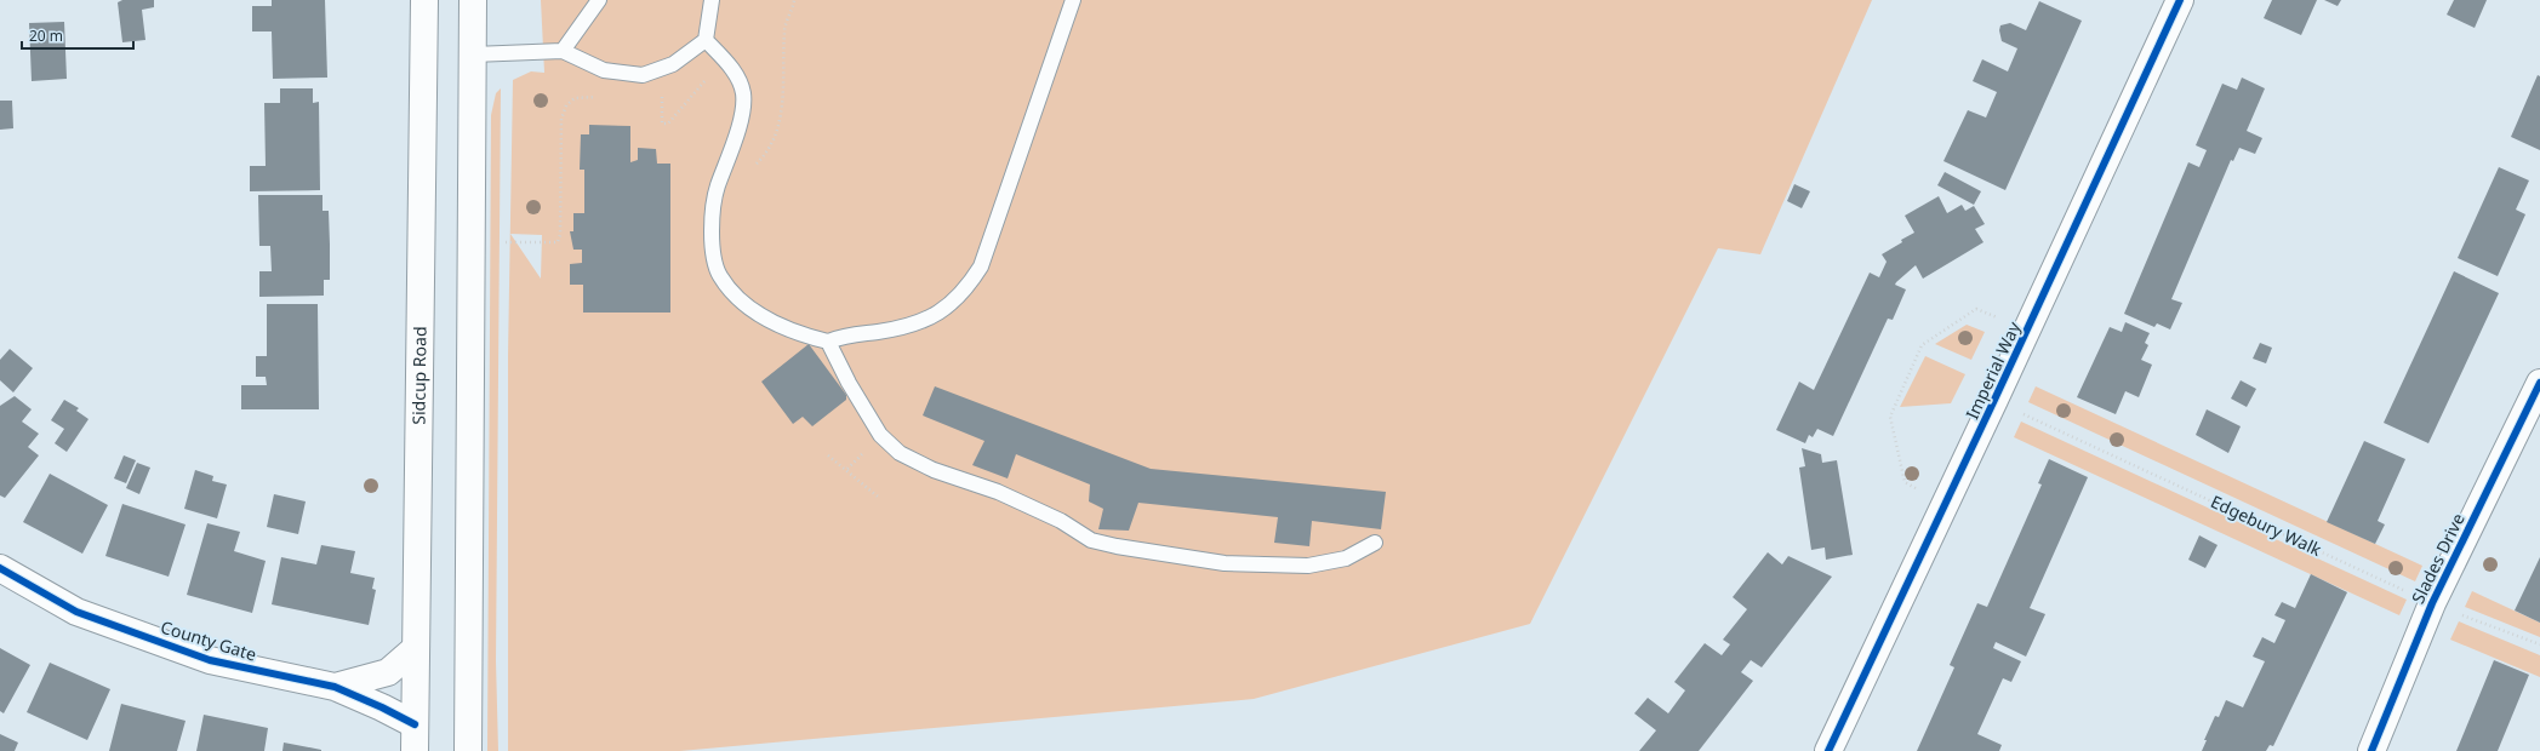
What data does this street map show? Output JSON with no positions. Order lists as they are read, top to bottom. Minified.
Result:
{"streets":{"main road":["Imperial Way","Sidcup Road","Slades Drive","County Gate"],"path":["Edgebury Walk"]},"crossings":[["Imperial Way","Edgebury Walk"],["Sidcup Road","County Gate"],["Edgebury Walk","Slades Drive"]],"scale_bar":"20 m"}
